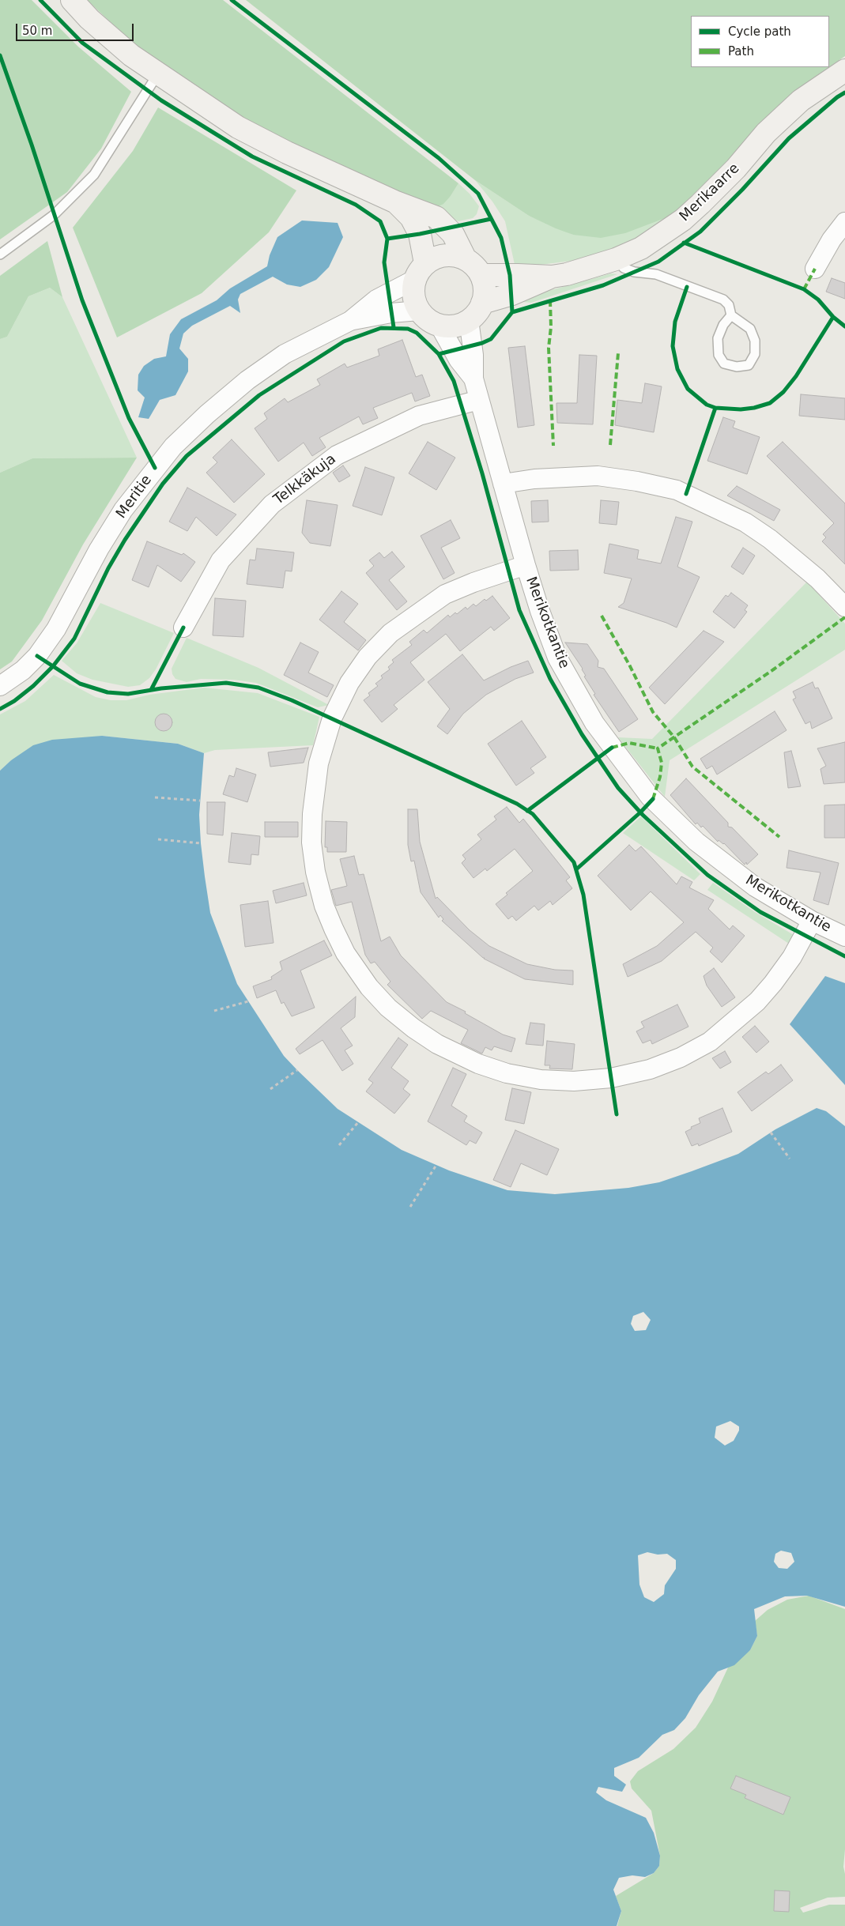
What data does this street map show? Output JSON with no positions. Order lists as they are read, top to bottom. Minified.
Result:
{"streets":{"street":["Merikaarre","Telkkäkuja","Meritie","Merikotkantie"]},"crossings":[["Merikaarre","Meritie"],["Merikaarre","Merikotkantie"],["Telkkäkuja","Merikotkantie"],["Meritie","Merikotkantie"]],"legend":["Cycle path","Path"],"scale_bar":"50 m"}
